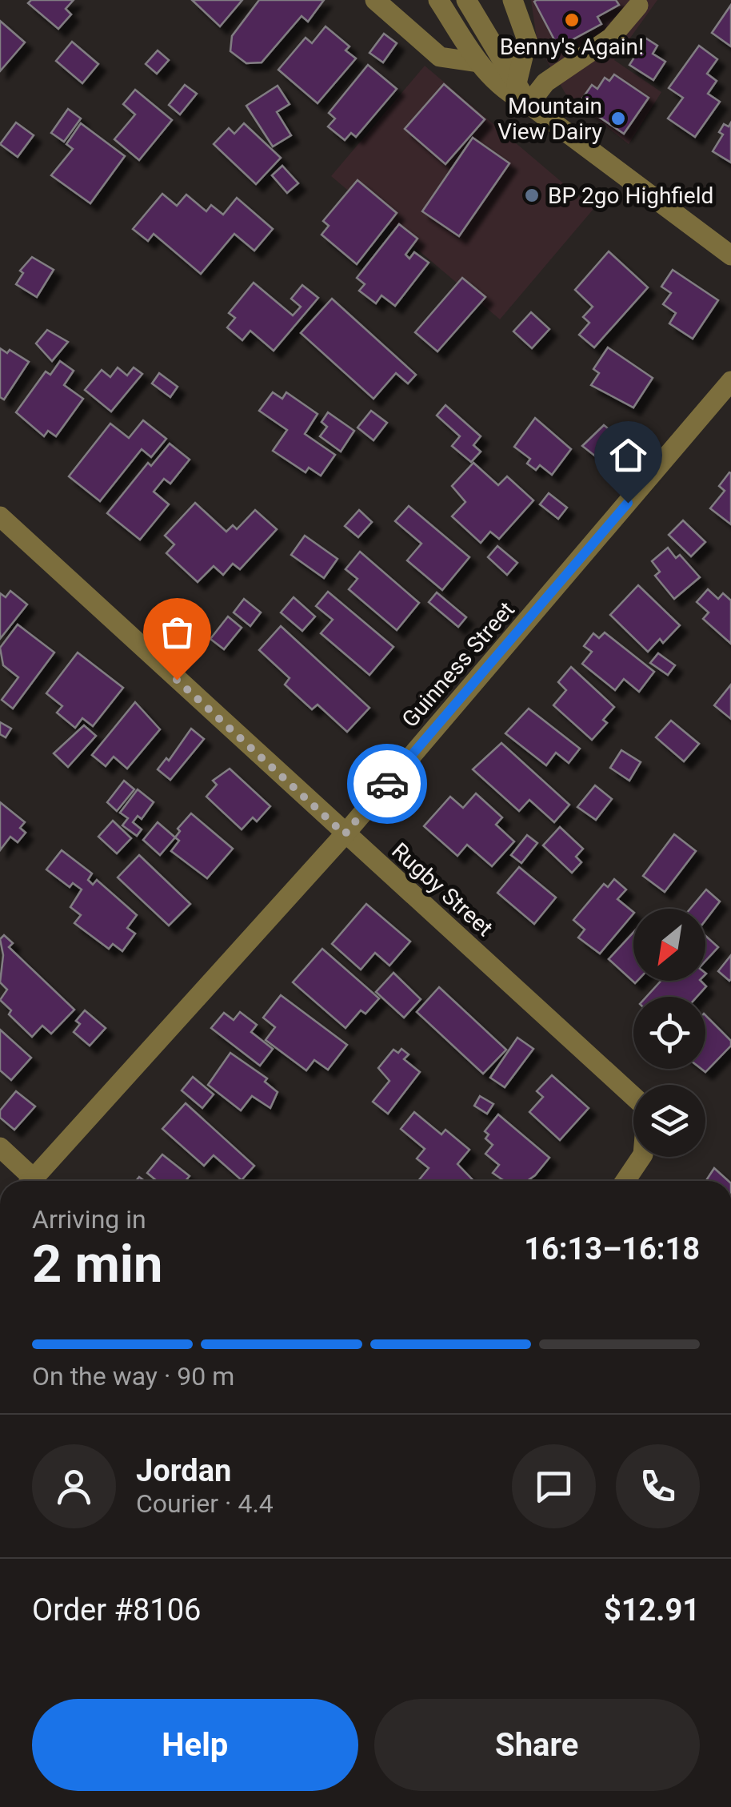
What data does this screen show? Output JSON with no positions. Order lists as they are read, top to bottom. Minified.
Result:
{"streets":{"street":["Guinness Street","Rugby Street"]},"crossings":[["Guinness Street","Rugby Street"]],"places":["Benny's Again!","Mountain View Dairy","BP 2go Highfield"],"north":"bottom left","page":{"heading":["2 min","Arriving in","16:13–16:18"],"panel":["Jordan","Courier · 4.4","Order #8106","$12.91"],"bar":"On the way · 90 m","buttons":["Help","Share"]}}
